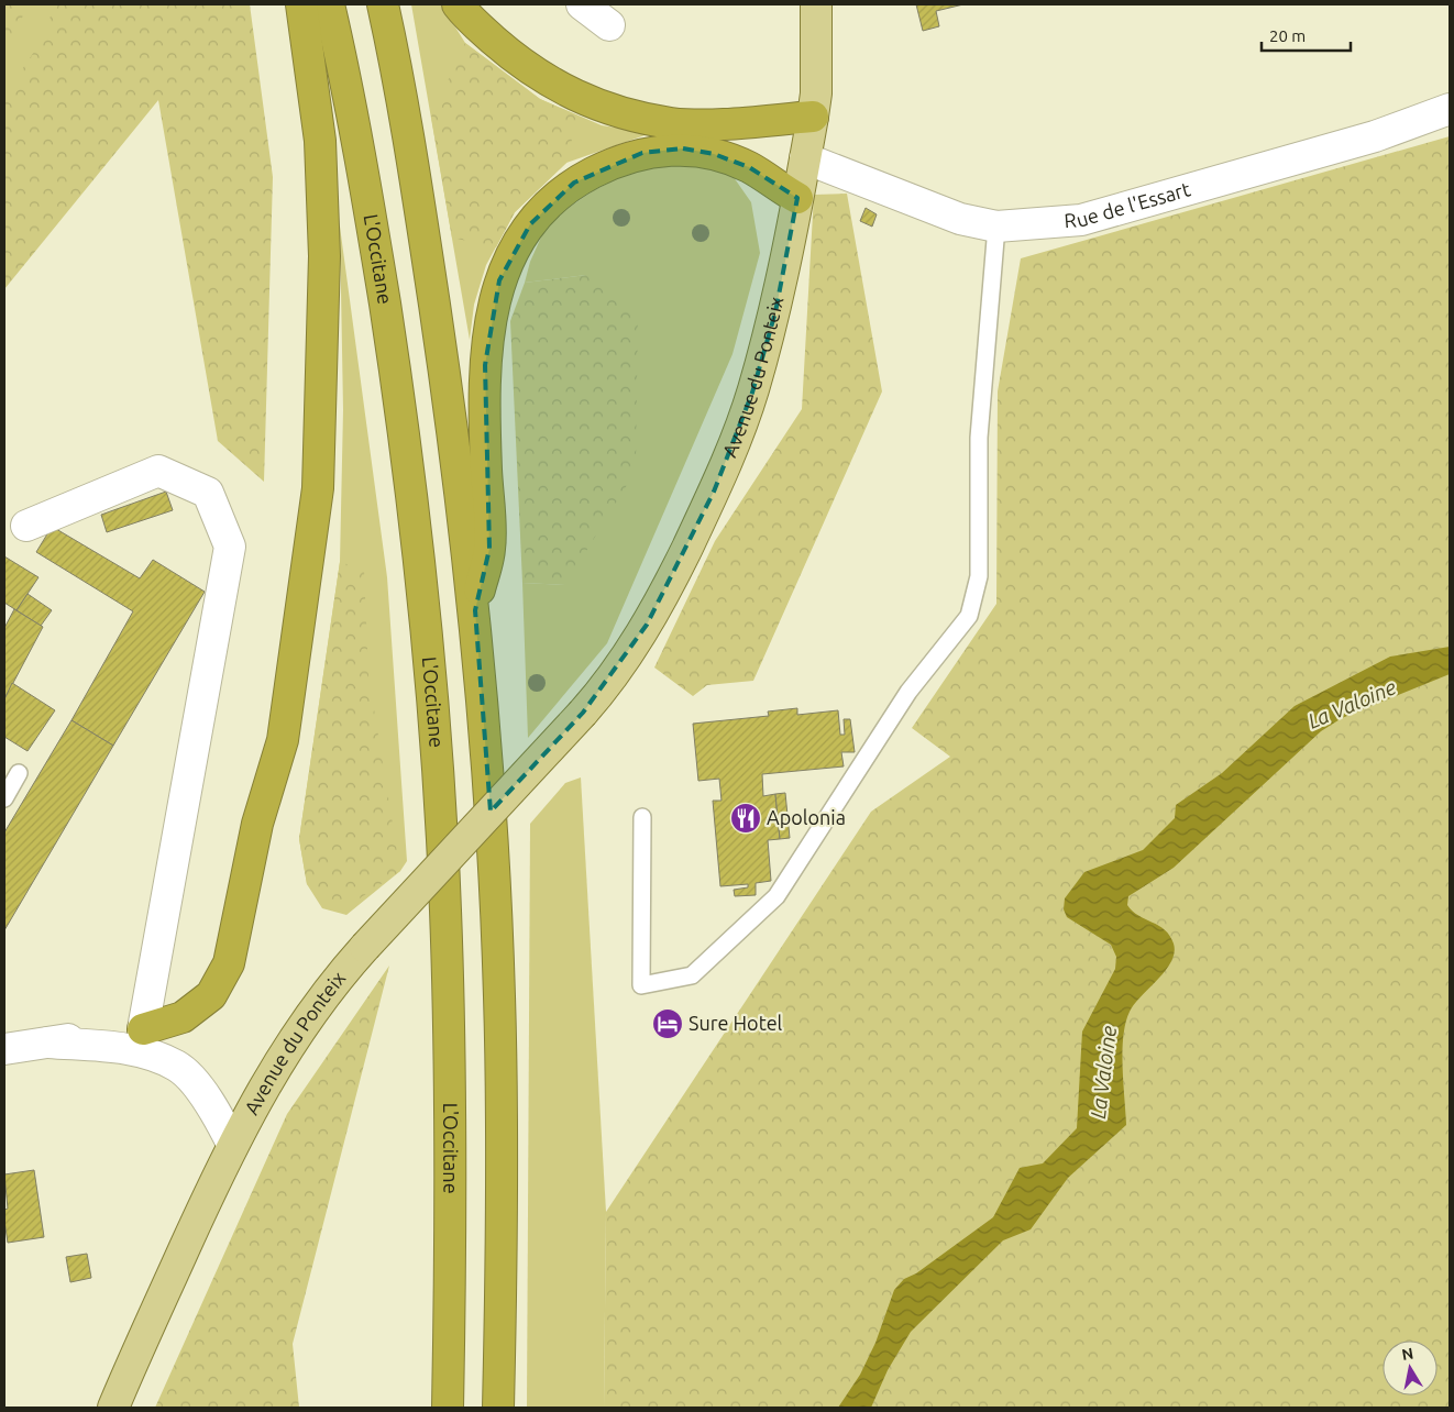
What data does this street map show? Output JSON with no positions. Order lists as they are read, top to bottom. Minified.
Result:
{"streets":{"highway":["L'Occitane"],"main road":["Avenue du Ponteix"],"street":["Rue de l'Essart"]},"crossings":[["Rue de l'Essart","Avenue du Ponteix"]],"water":["La Valoine"],"places":{"restaurant":["Apolonia"],"hotel":["Sure Hotel"]},"scale_bar":"20 m","north":"top"}
